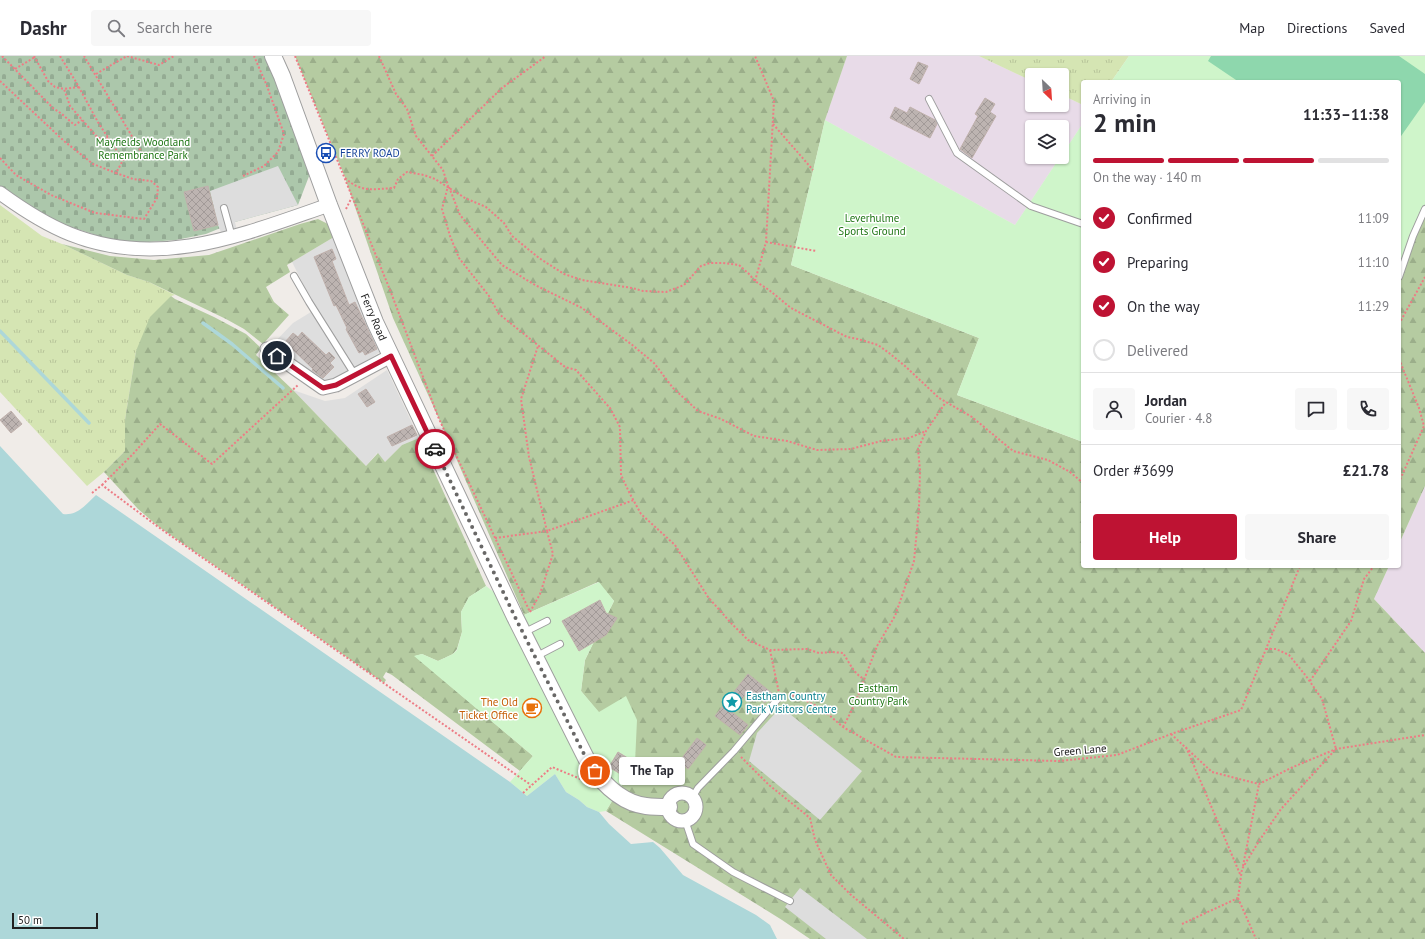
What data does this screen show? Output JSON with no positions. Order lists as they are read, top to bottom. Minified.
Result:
{"streets":{"street":["Ferry Road"],"path":["Green Lane"]},"parks":["Mayfields Woodland Remembrance Park","Leverhulme Sports Ground","Eastham Country Park"],"places":{"bus stop":["FERRY ROAD"],"place":["Eastham Country Park Visitors Centre"],"cafe":["The Old Ticket Office"],"other":["The Tap"]},"scale_bar":"50 m","north":"bottom right","page":{"header":"Dashr","search":"Search here","nav":["Map","Directions","Saved"],"heading":["2 min","Arriving in","11:33–11:38"],"panel":["Jordan","Courier · 4.8","Order #3699","£21.78"],"bar":"On the way · 140 m","list":[["Confirmed","11:09"],["Preparing","11:10"],["On the way","11:29"],"Delivered"],"buttons":["Help","Share"],"bubble":"The Tap","scale":"50 m"}}
